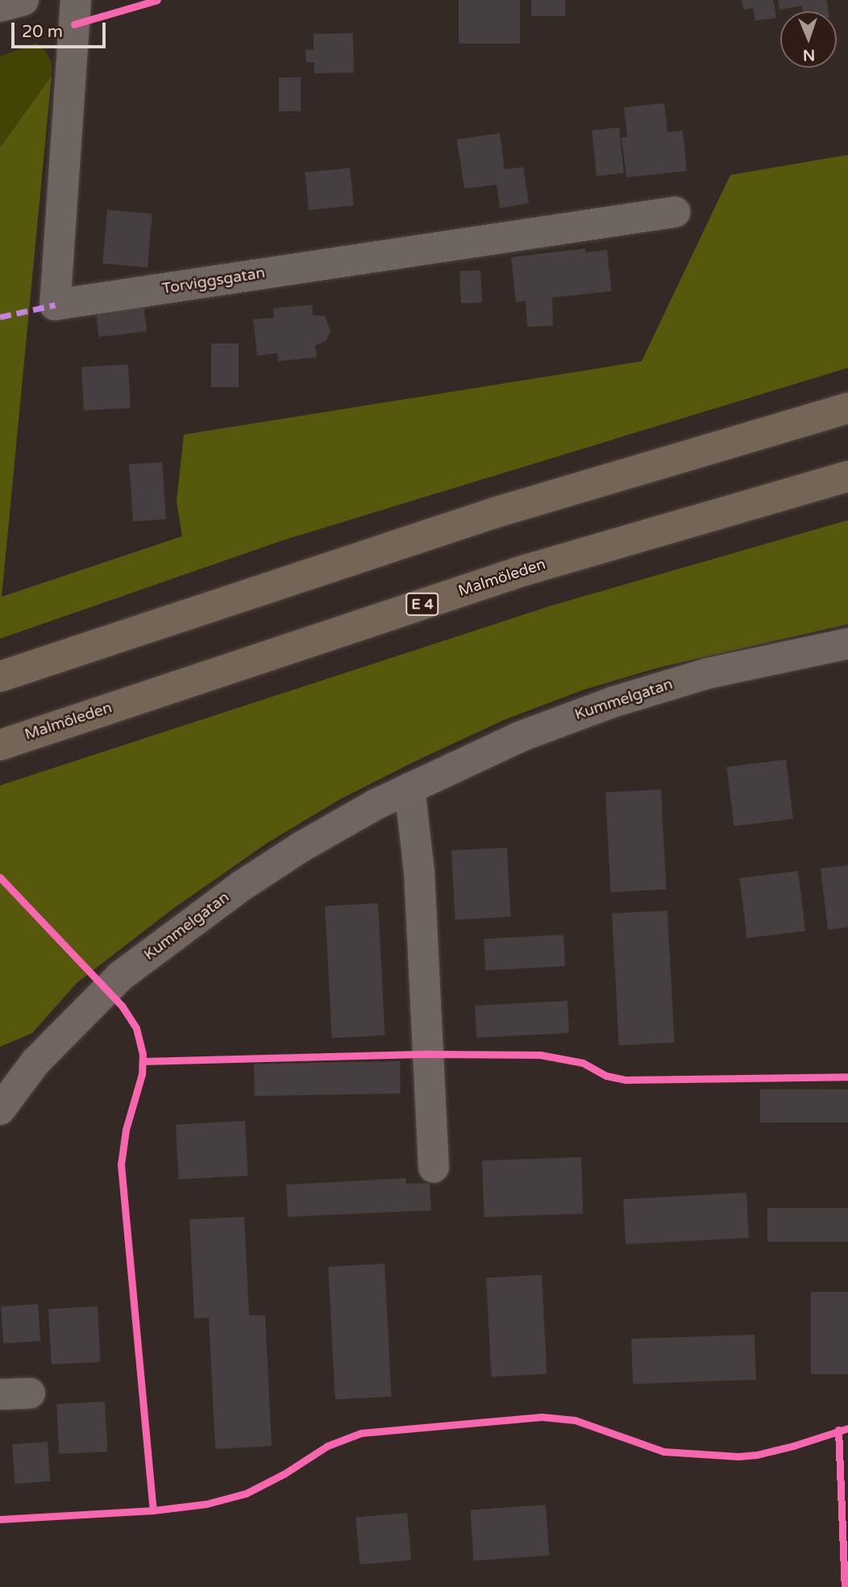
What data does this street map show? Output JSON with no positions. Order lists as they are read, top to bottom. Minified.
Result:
{"streets":{"highway":["Malmöleden","E 4"],"street":["Torviggsgatan","Kummelgatan"]},"scale_bar":"20 m","north":"bottom"}
